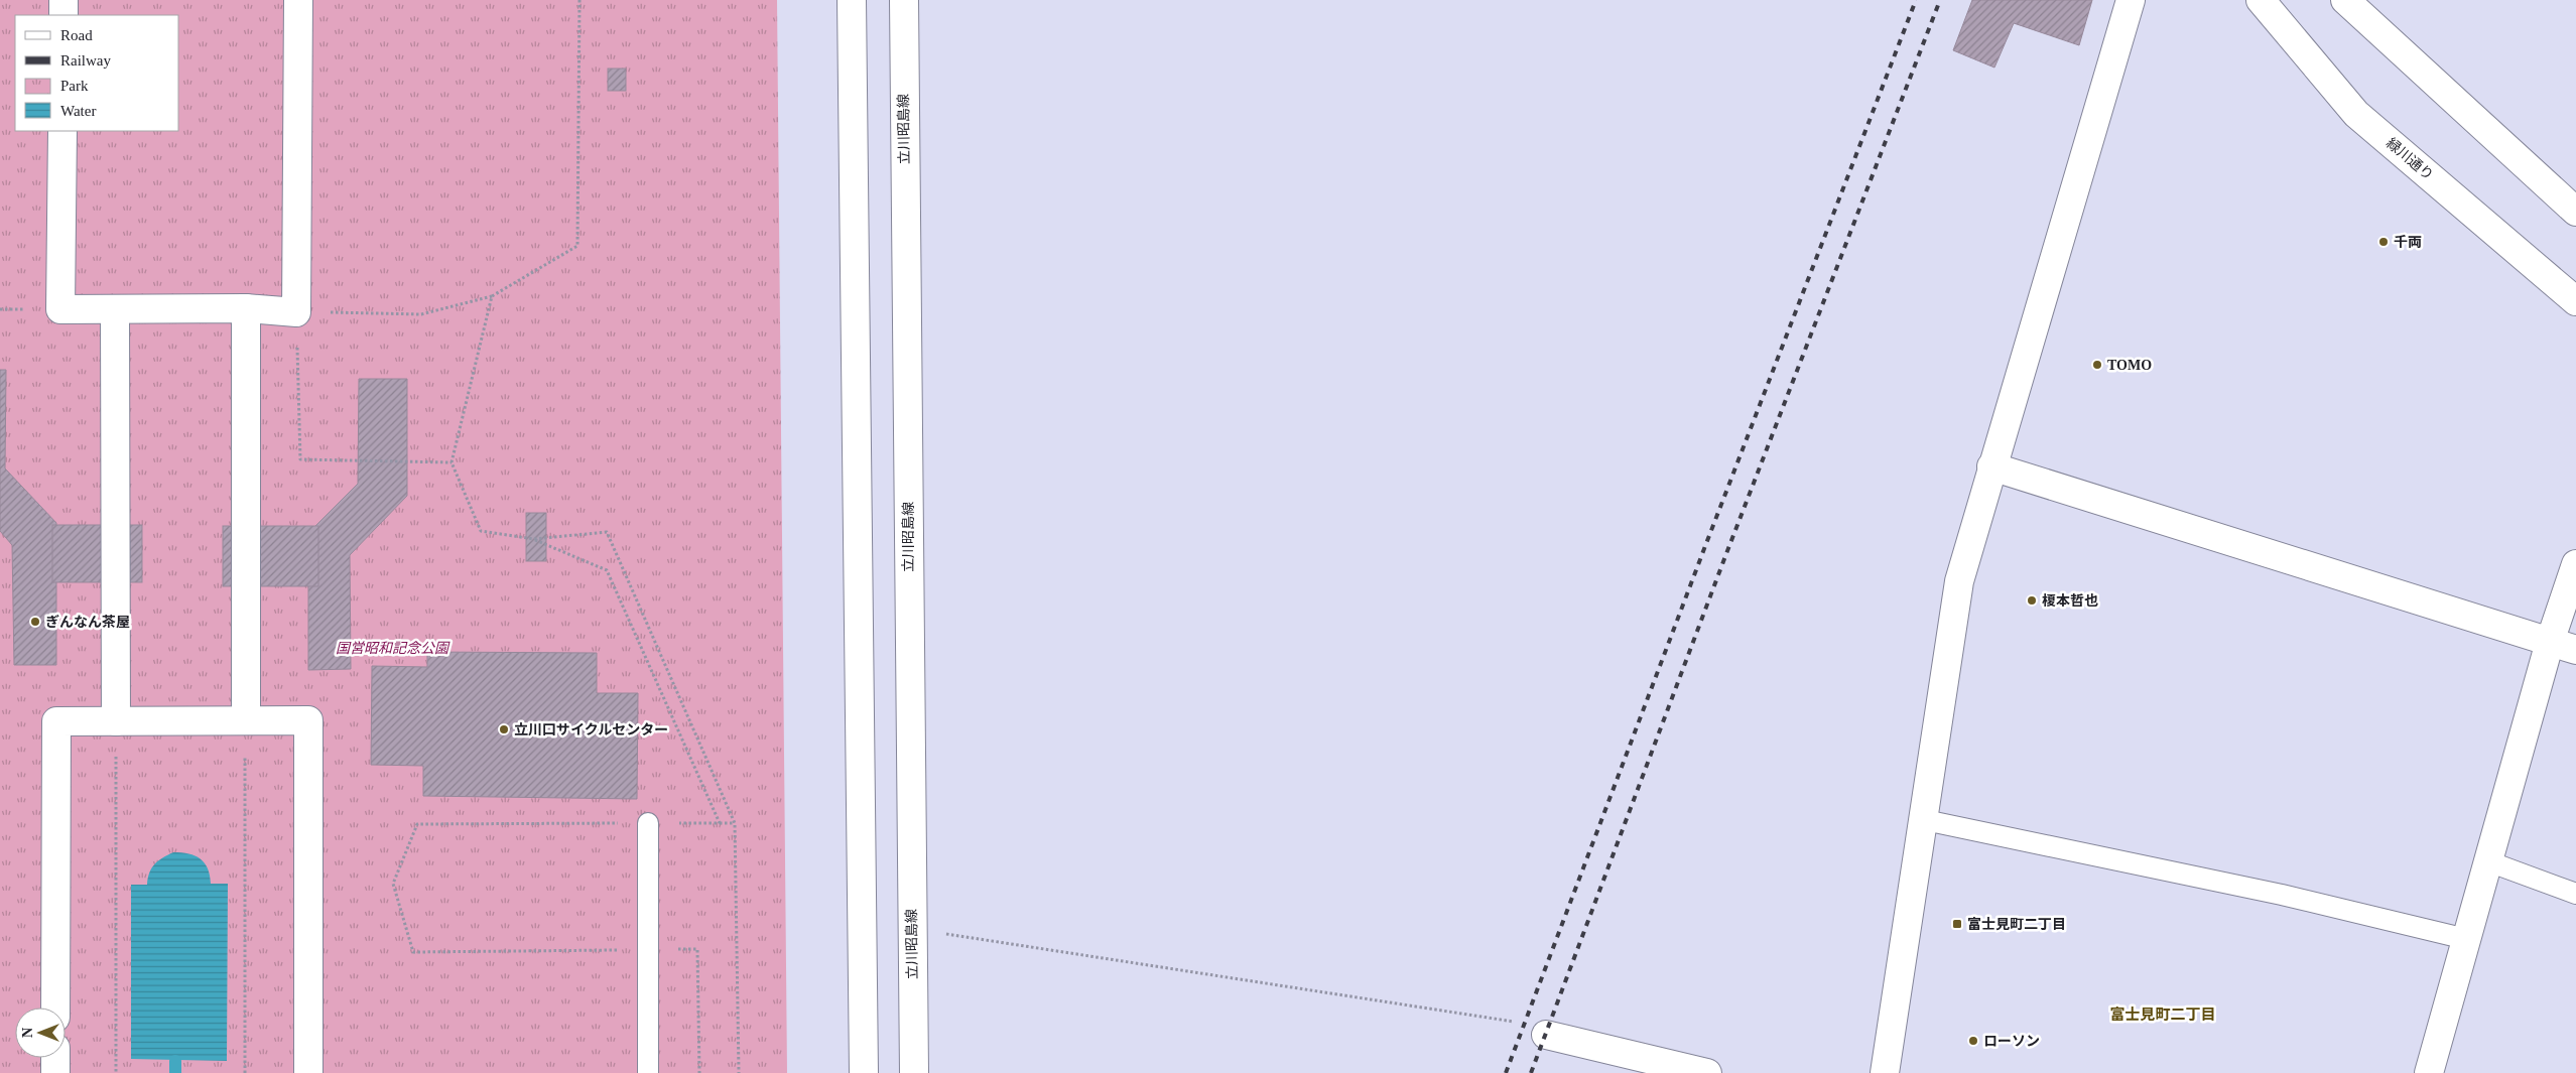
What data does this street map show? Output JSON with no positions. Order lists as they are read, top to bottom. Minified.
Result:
{"streets":{"street":["立川昭島線","緑川通り"]},"districts":["富士見町二丁目"],"parks":["国営昭和記念公園"],"places":{"other":["千両","TOMO","榎本哲也","ぎんなん茶屋","立川口サイクルセンター","ローソン"],"transit":["富士見町二丁目"]},"legend":["Road","Railway","Park","Water"],"north":"left"}
